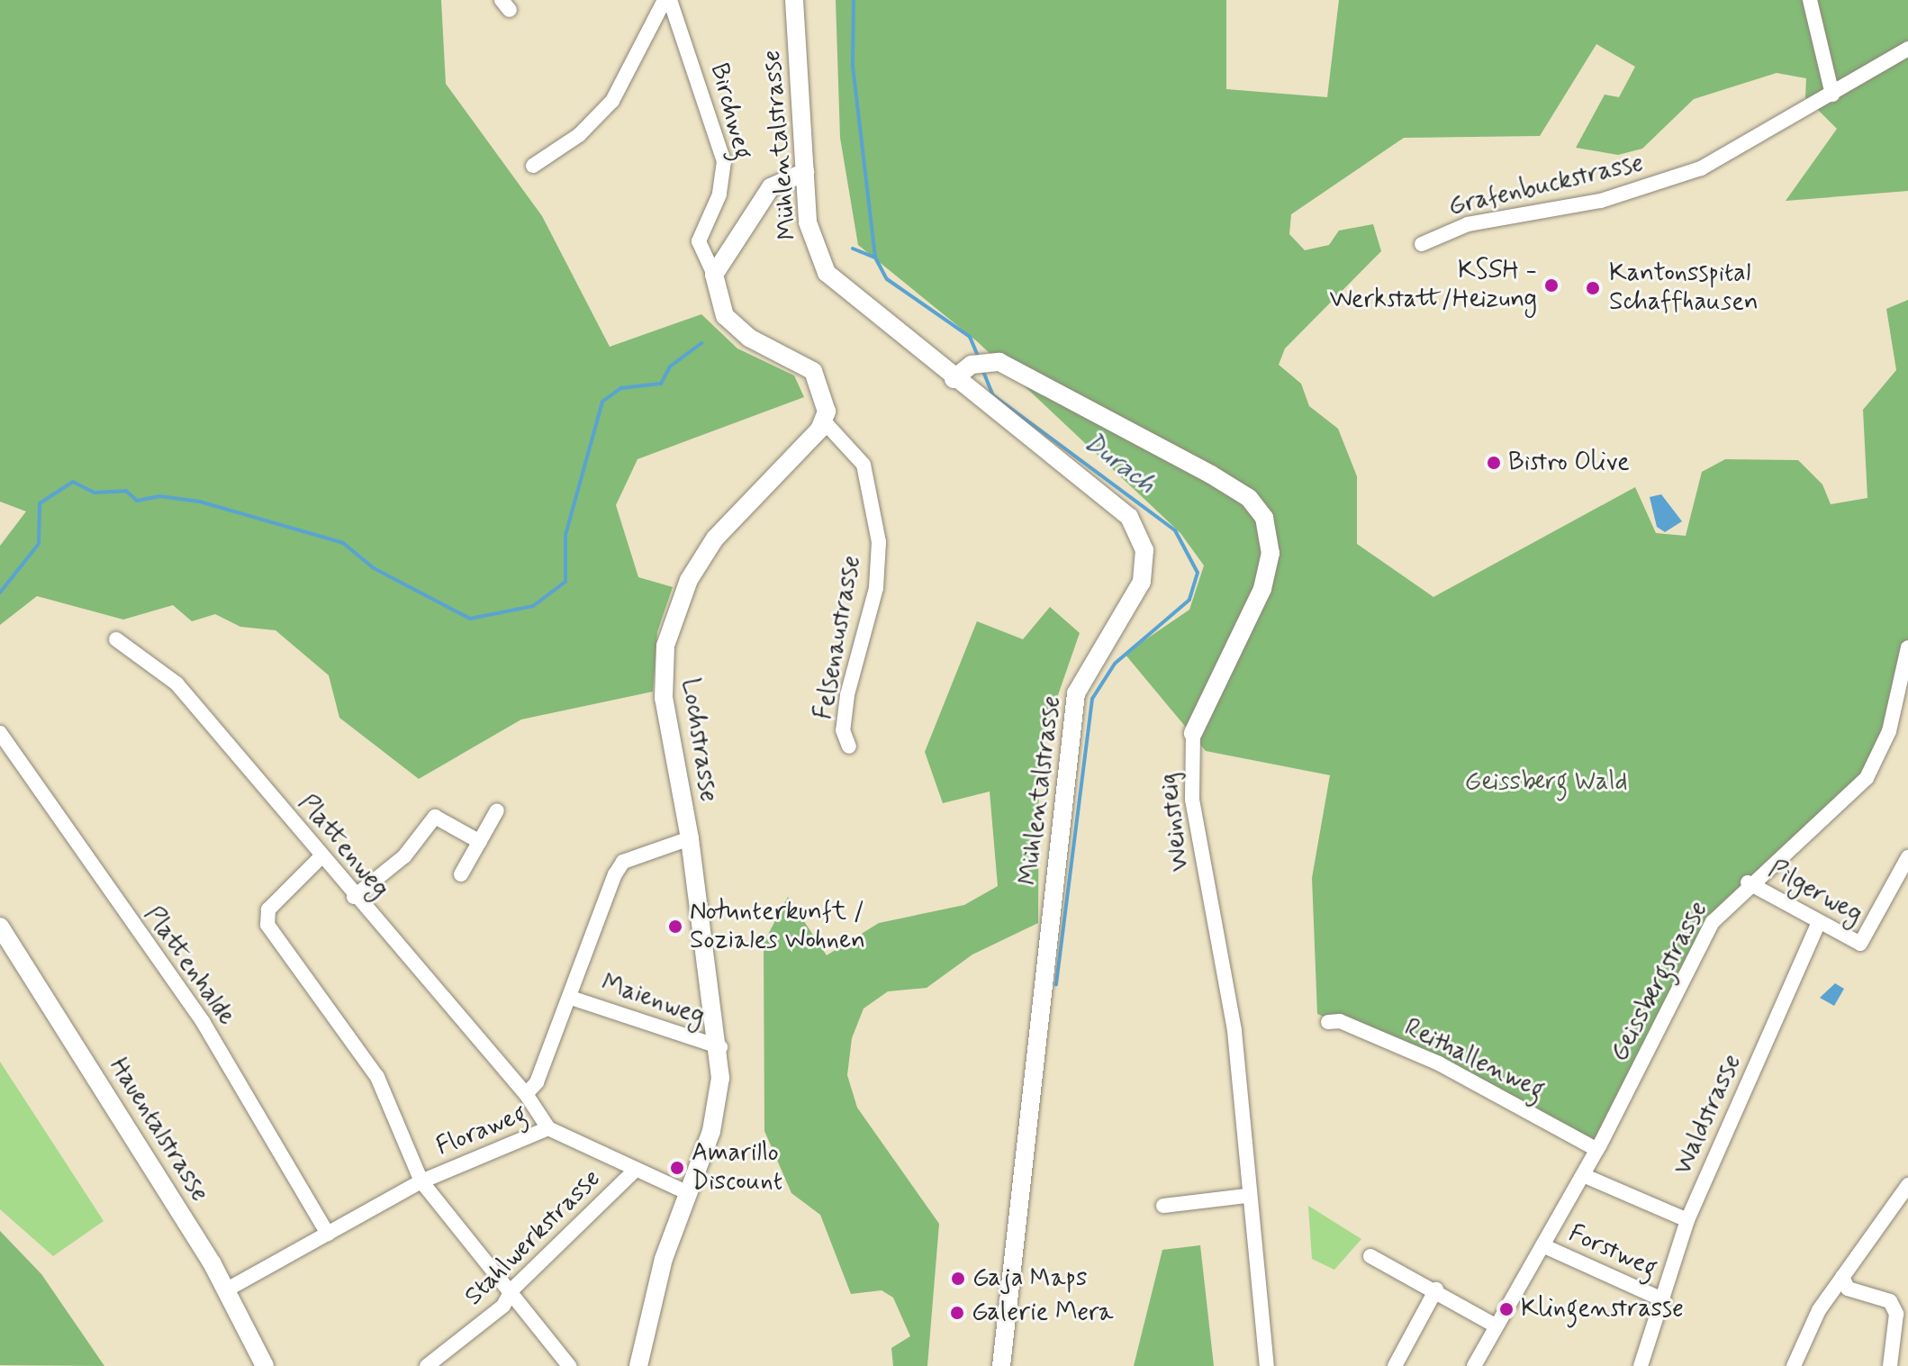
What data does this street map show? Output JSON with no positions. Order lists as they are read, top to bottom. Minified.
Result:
{"streets":{"street":["Birchweg","Mühlentalstrasse","Grafenbuckstrasse","Felsenaustrasse","Lochstrasse","Weinsteig","Plattenweg","Pilgerweg","Plattenhalde","Geissbergstrasse","Maienweg","Reithallenweg","Waldstrasse","Hauentalstrasse","Floraweg","Stahlwerkstrasse","Forstweg"]},"crossings":[["Mühlentalstrasse","Weinsteig"],["Felsenaustrasse","Lochstrasse"],["Lochstrasse","Maienweg"],["Lochstrasse","Floraweg"],["Plattenweg","Floraweg"],["Pilgerweg","Geissbergstrasse"],["Pilgerweg","Waldstrasse"],["Plattenhalde","Floraweg"],["Geissbergstrasse","Reithallenweg"],["Geissbergstrasse","Forstweg"],["Maienweg","Floraweg"],["Waldstrasse","Forstweg"],["Hauentalstrasse","Floraweg"]],"water":["Durach"],"parks":["Geissberg Wald"],"places":["KSSH - Werkstatt/Heizung","Kantonsspital Schaffhausen","Bistro Olive","Notunterkunft / Soziales Wohnen","Amarillo Discount","Gaja Maps","Klingenstrasse","Galerie Mera"]}
